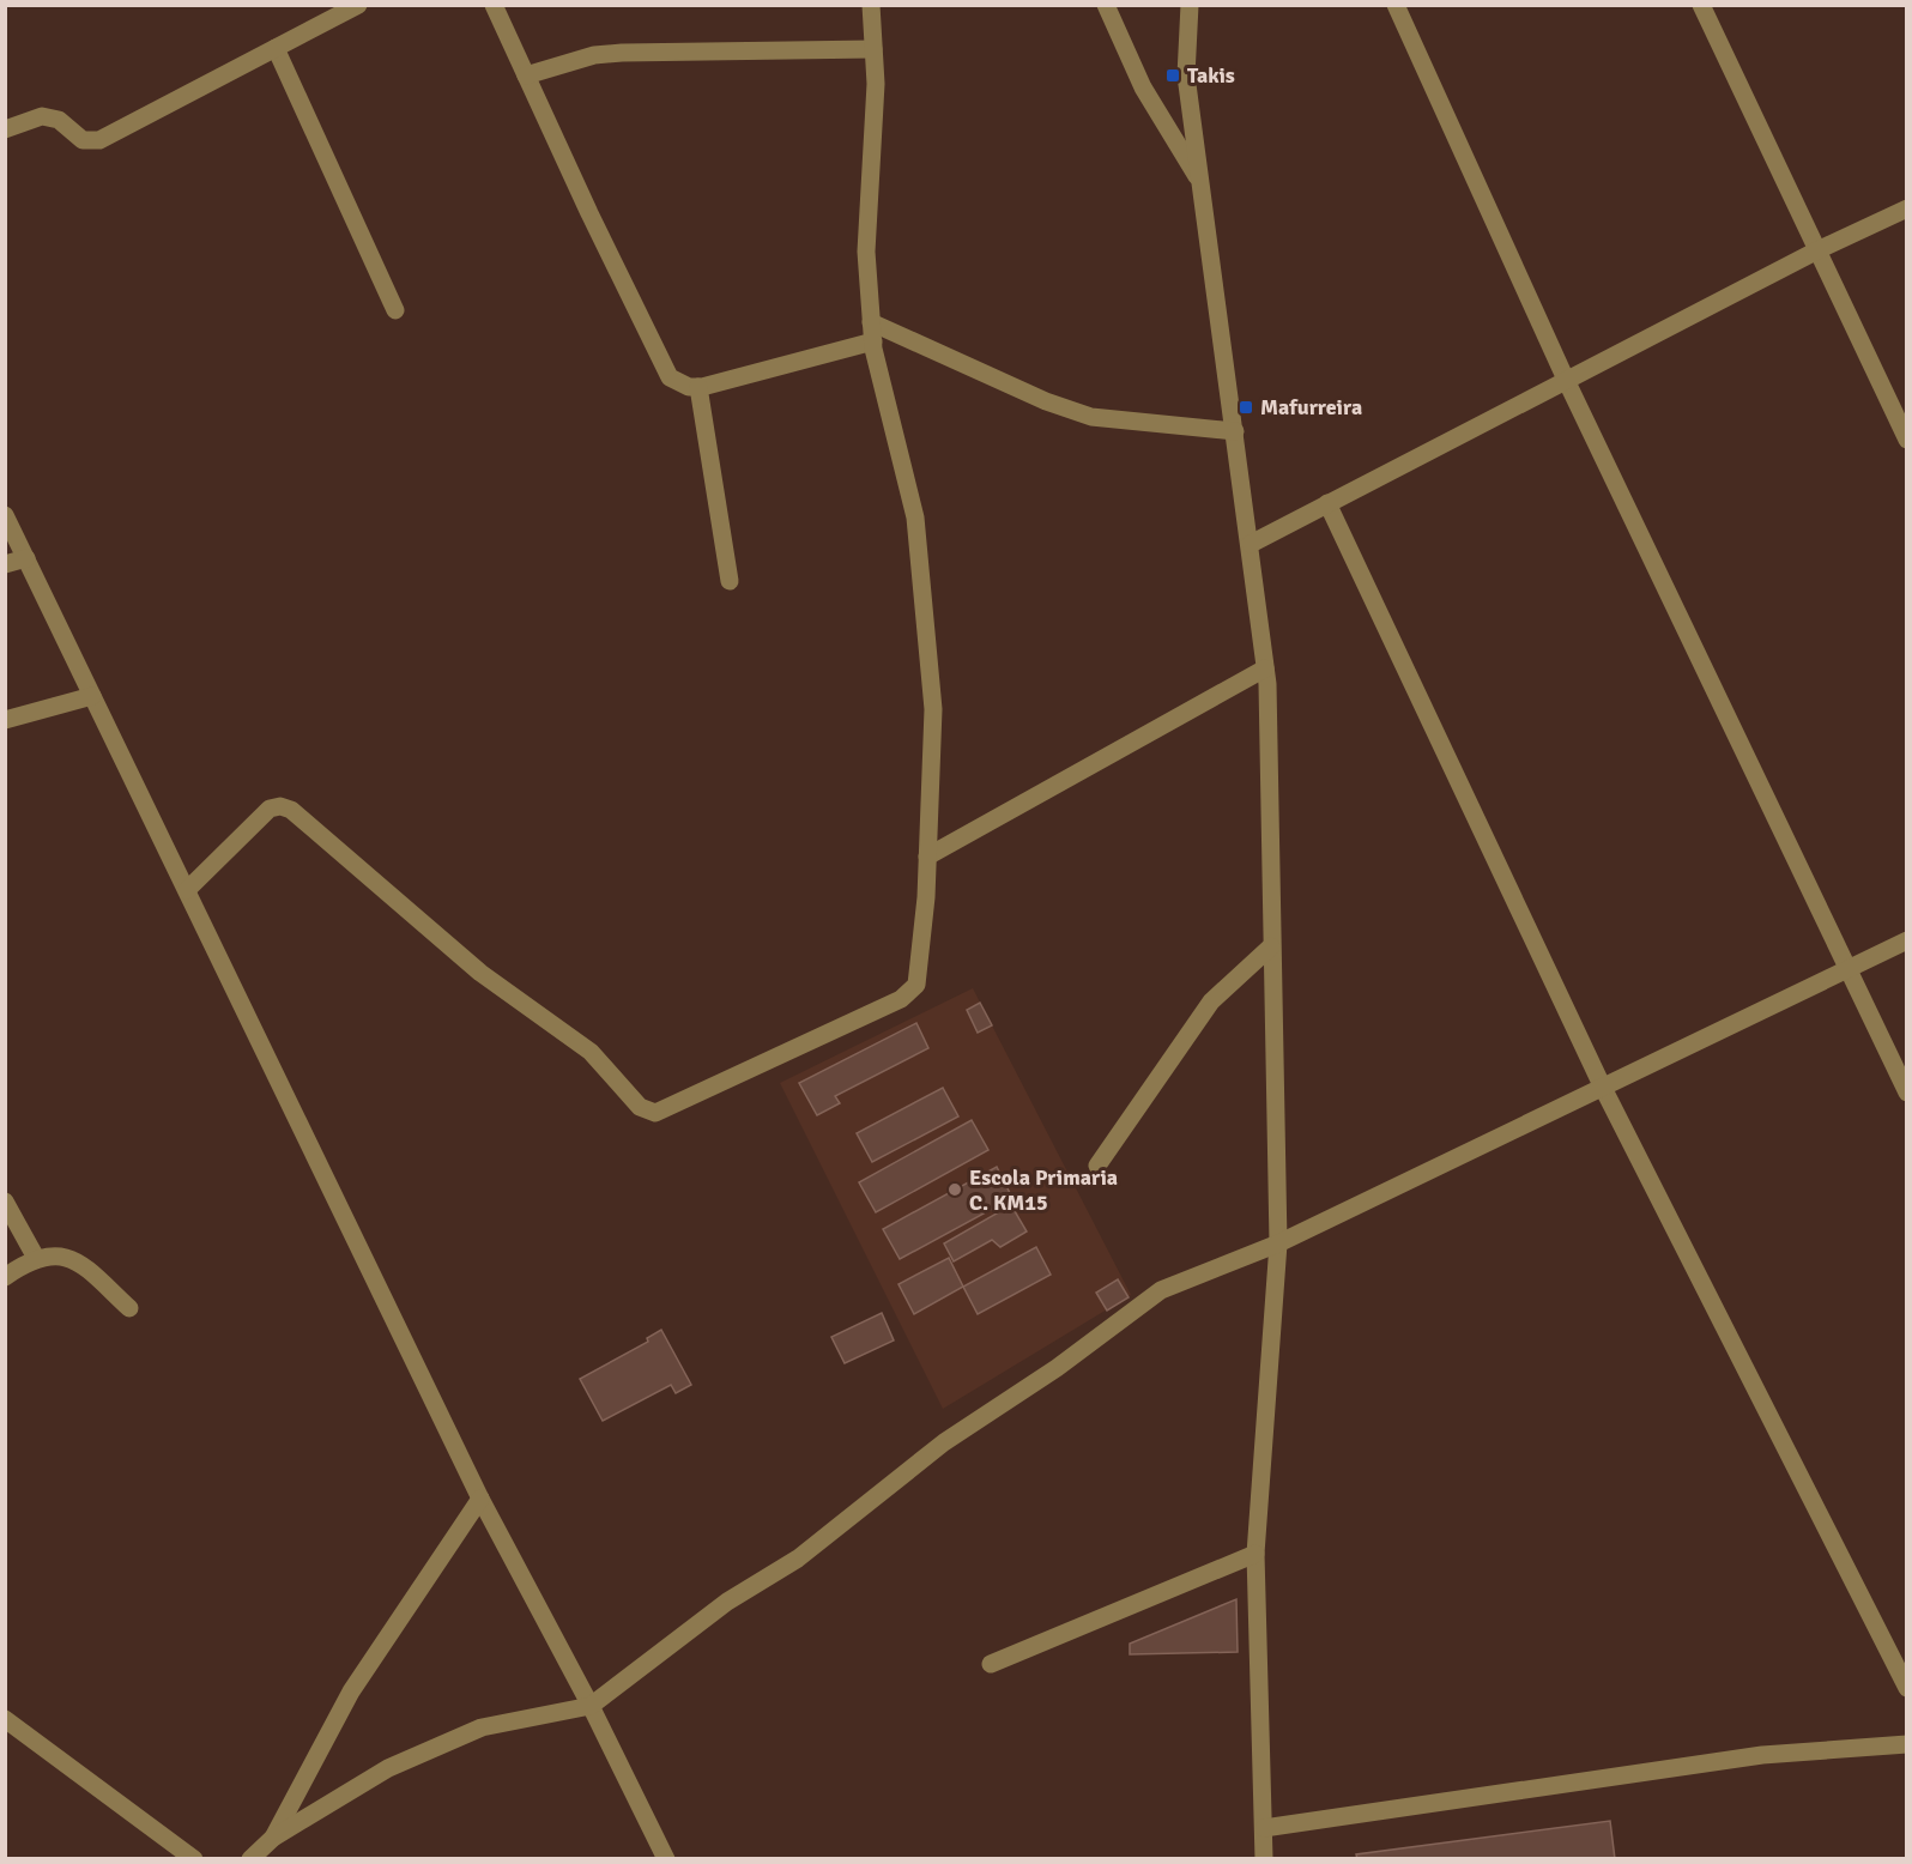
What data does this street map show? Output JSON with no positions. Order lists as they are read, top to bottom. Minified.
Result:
{"places":{"transit":["Takis","Mafurreira"],"other":["Escola Primaria C. KM15"]}}
